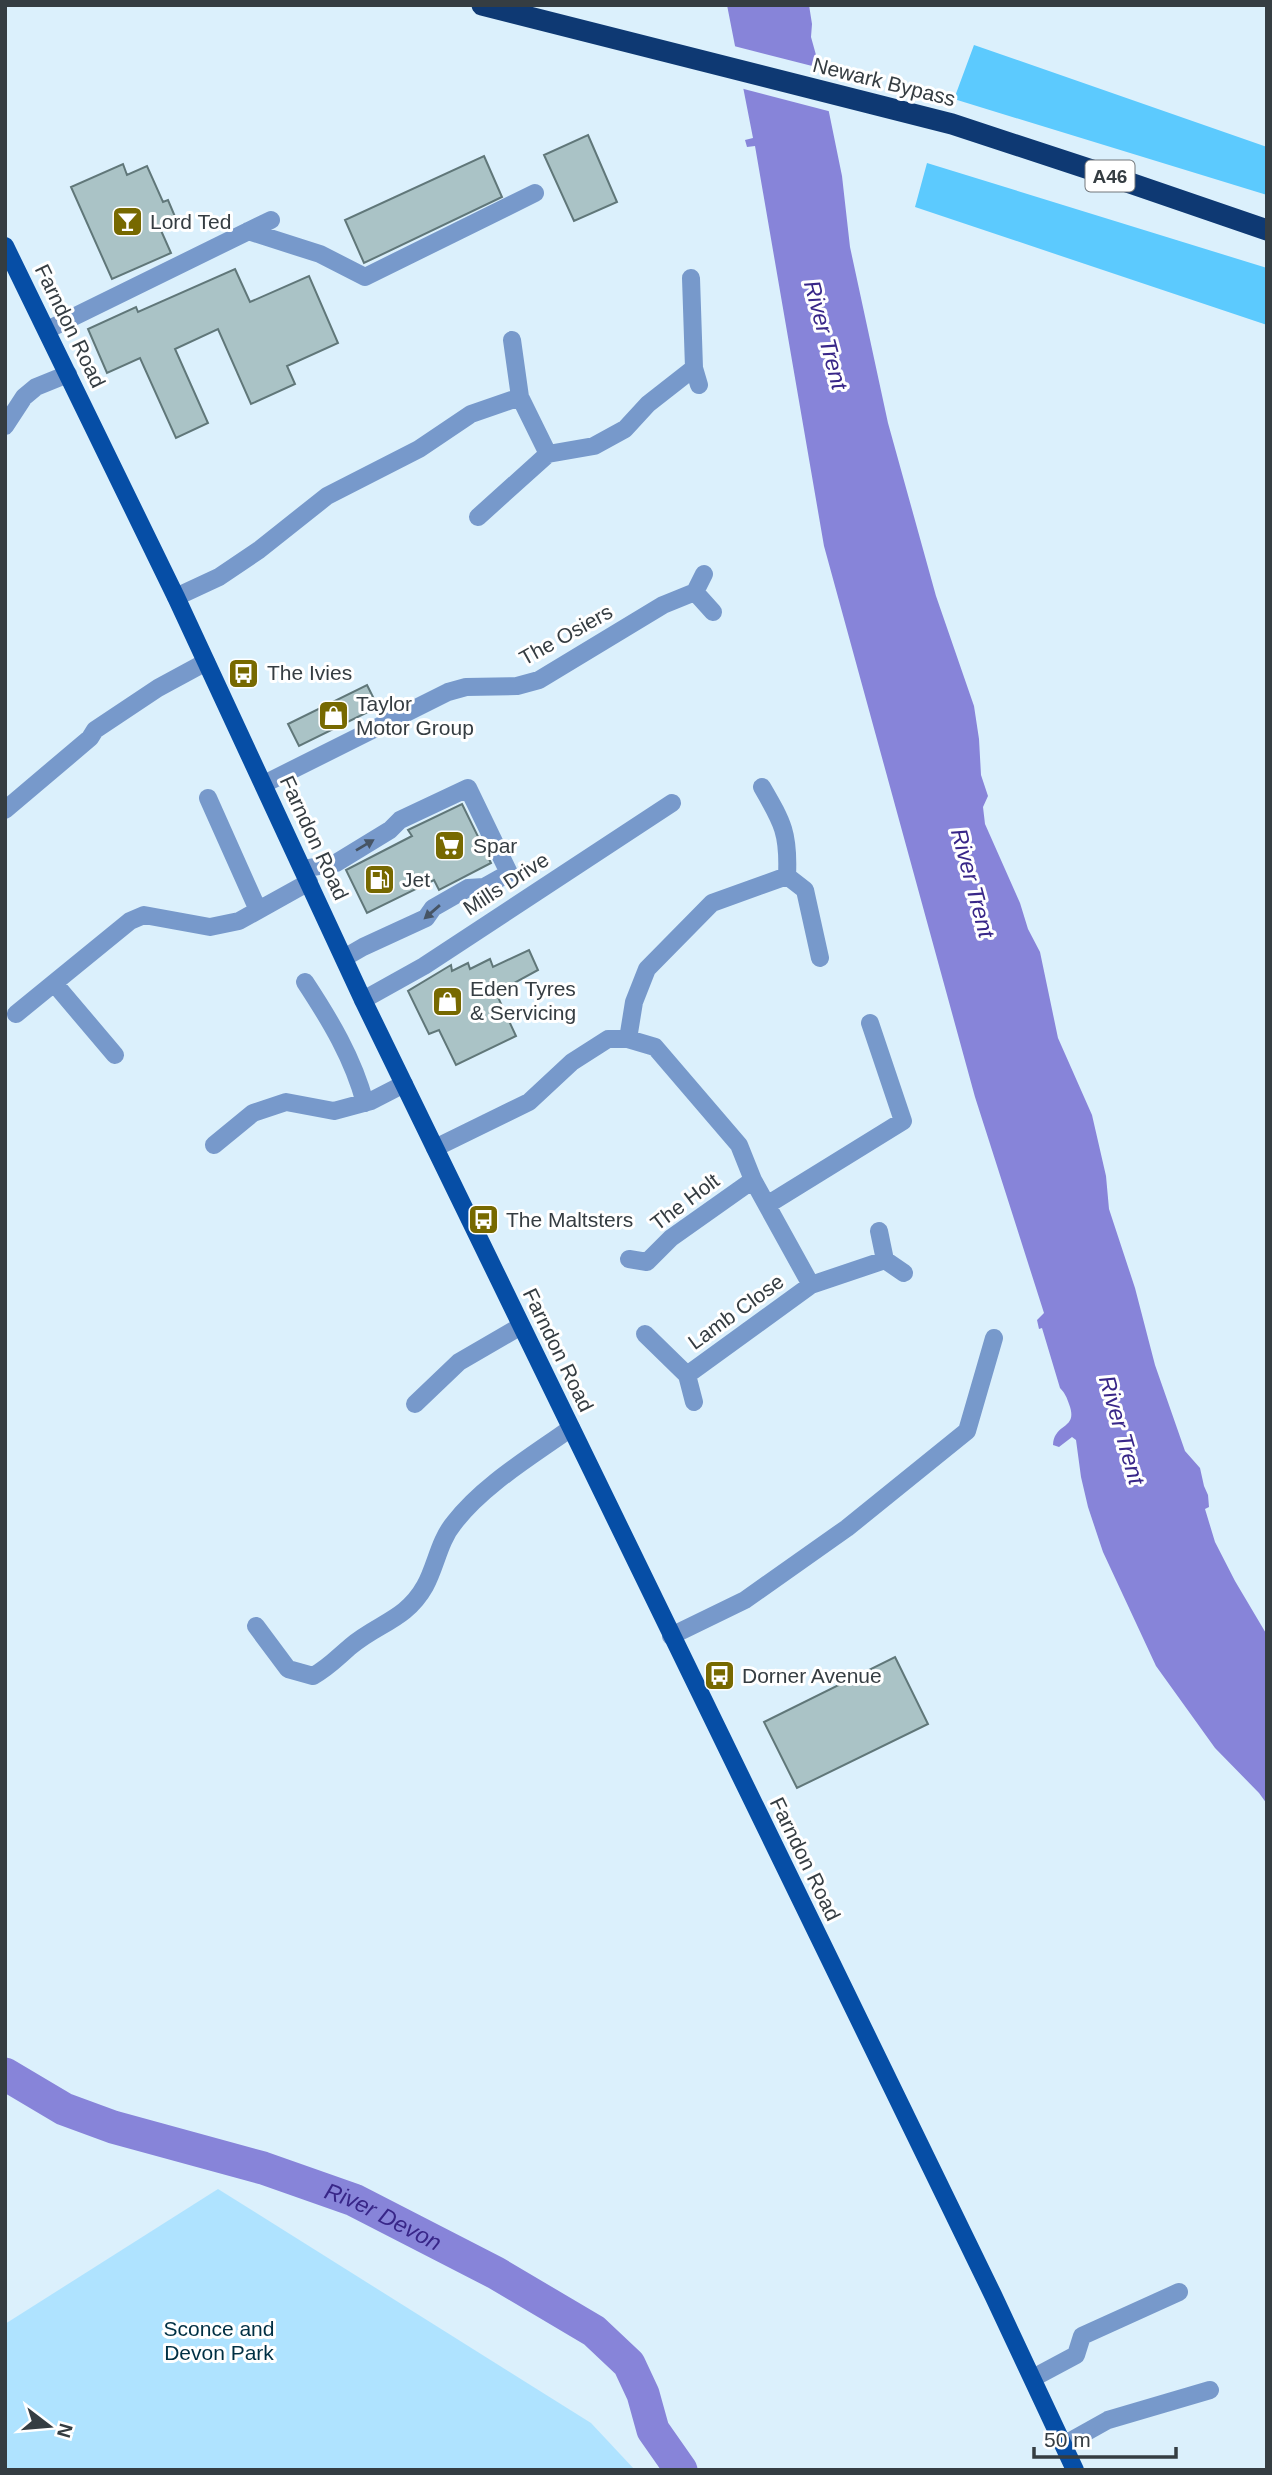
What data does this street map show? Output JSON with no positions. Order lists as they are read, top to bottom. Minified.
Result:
{"streets":{"highway":["Newark Bypass","A46"],"main road":["Farndon Road"],"street":["The Osiers","Mills Drive","The Holt","Lamb Close"]},"crossings":[["Farndon Road","The Osiers"],["Farndon Road","Mills Drive"]],"water":["River Trent","River Devon"],"parks":["Sconce and Devon Park"],"places":{"bar":["Lord Ted"],"bus stop":["The Ivies","The Maltsters","Dorner Avenue"],"shop":["Taylor Motor Group","Eden Tyres & Servicing"],"supermarket":["Spar"],"fuel station":["Jet"]},"scale_bar":"50 m","north":"right"}
